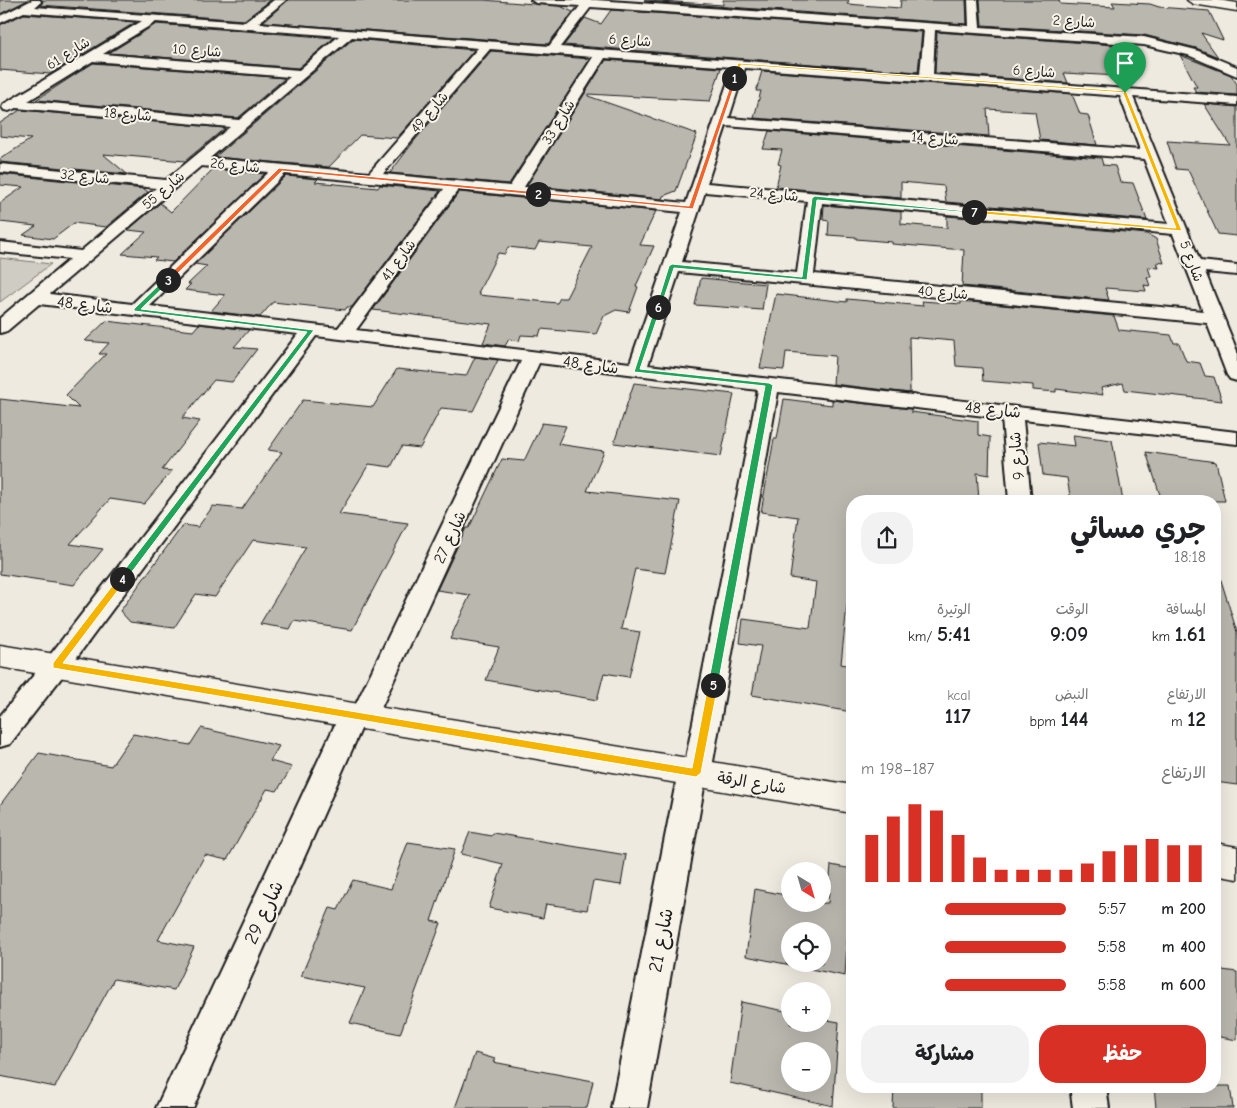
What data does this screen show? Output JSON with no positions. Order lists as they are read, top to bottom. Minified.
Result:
{"streets":{"street":["شارع 2","شارع 6","شارع 10","شارع 61","شارع 49","شارع 18","شارع 33","شارع 14","شارع 26","شارع 32","شارع 55","شارع 24","شارع 41","شارع 5","شارع 40","شارع 48","شارع 9","شارع 27","شارع الرقة","شارع 29","شارع 21"]},"crossings":[["شارع 6","شارع 61"],["شارع 6","شارع 49"],["شارع 6","شارع 33"],["شارع 6","شارع 55"],["شارع 6","شارع 5"],["شارع 10","شارع 61"],["شارع 10","شارع 55"],["شارع 61","شارع 18"],["شارع 49","شارع 26"],["شارع 18","شارع 55"],["شارع 33","شارع 26"],["شارع 14","شارع 5"],["شارع 26","شارع 55"],["شارع 26","شارع 41"],["شارع 32","شارع 55"],["شارع 55","شارع 48"],["شارع 24","شارع 5"],["شارع 41","شارع 48"],["شارع 5","شارع 40"],["شارع 48","شارع 9"],["شارع 48","شارع 27"],["شارع 48","شارع 21"],["شارع 27","شارع الرقة"],["شارع 27","شارع 29"],["شارع الرقة","شارع 29"],["شارع الرقة","شارع 21"]],"north":"bottom right","page":{"pins":["1","2","7","3","6","4","5"],"heading":["جري مسائي","18:18"],"stats":[["المسافة","1.61 km"],["الوقت","9:09"],["الوتيرة","5:41 /km"],["الارتفاع","12 m"],["النبض","144 bpm"],["kcal","117"]],"chart":["الارتفاع","187–198 m"],"map_buttons":["+","−"],"list":[{"name":"200 m","note":"5:57"},{"name":"400 m","note":"5:58"},{"name":"600 m","note":"5:58"}],"buttons":["حفظ","مشاركة"]}}
